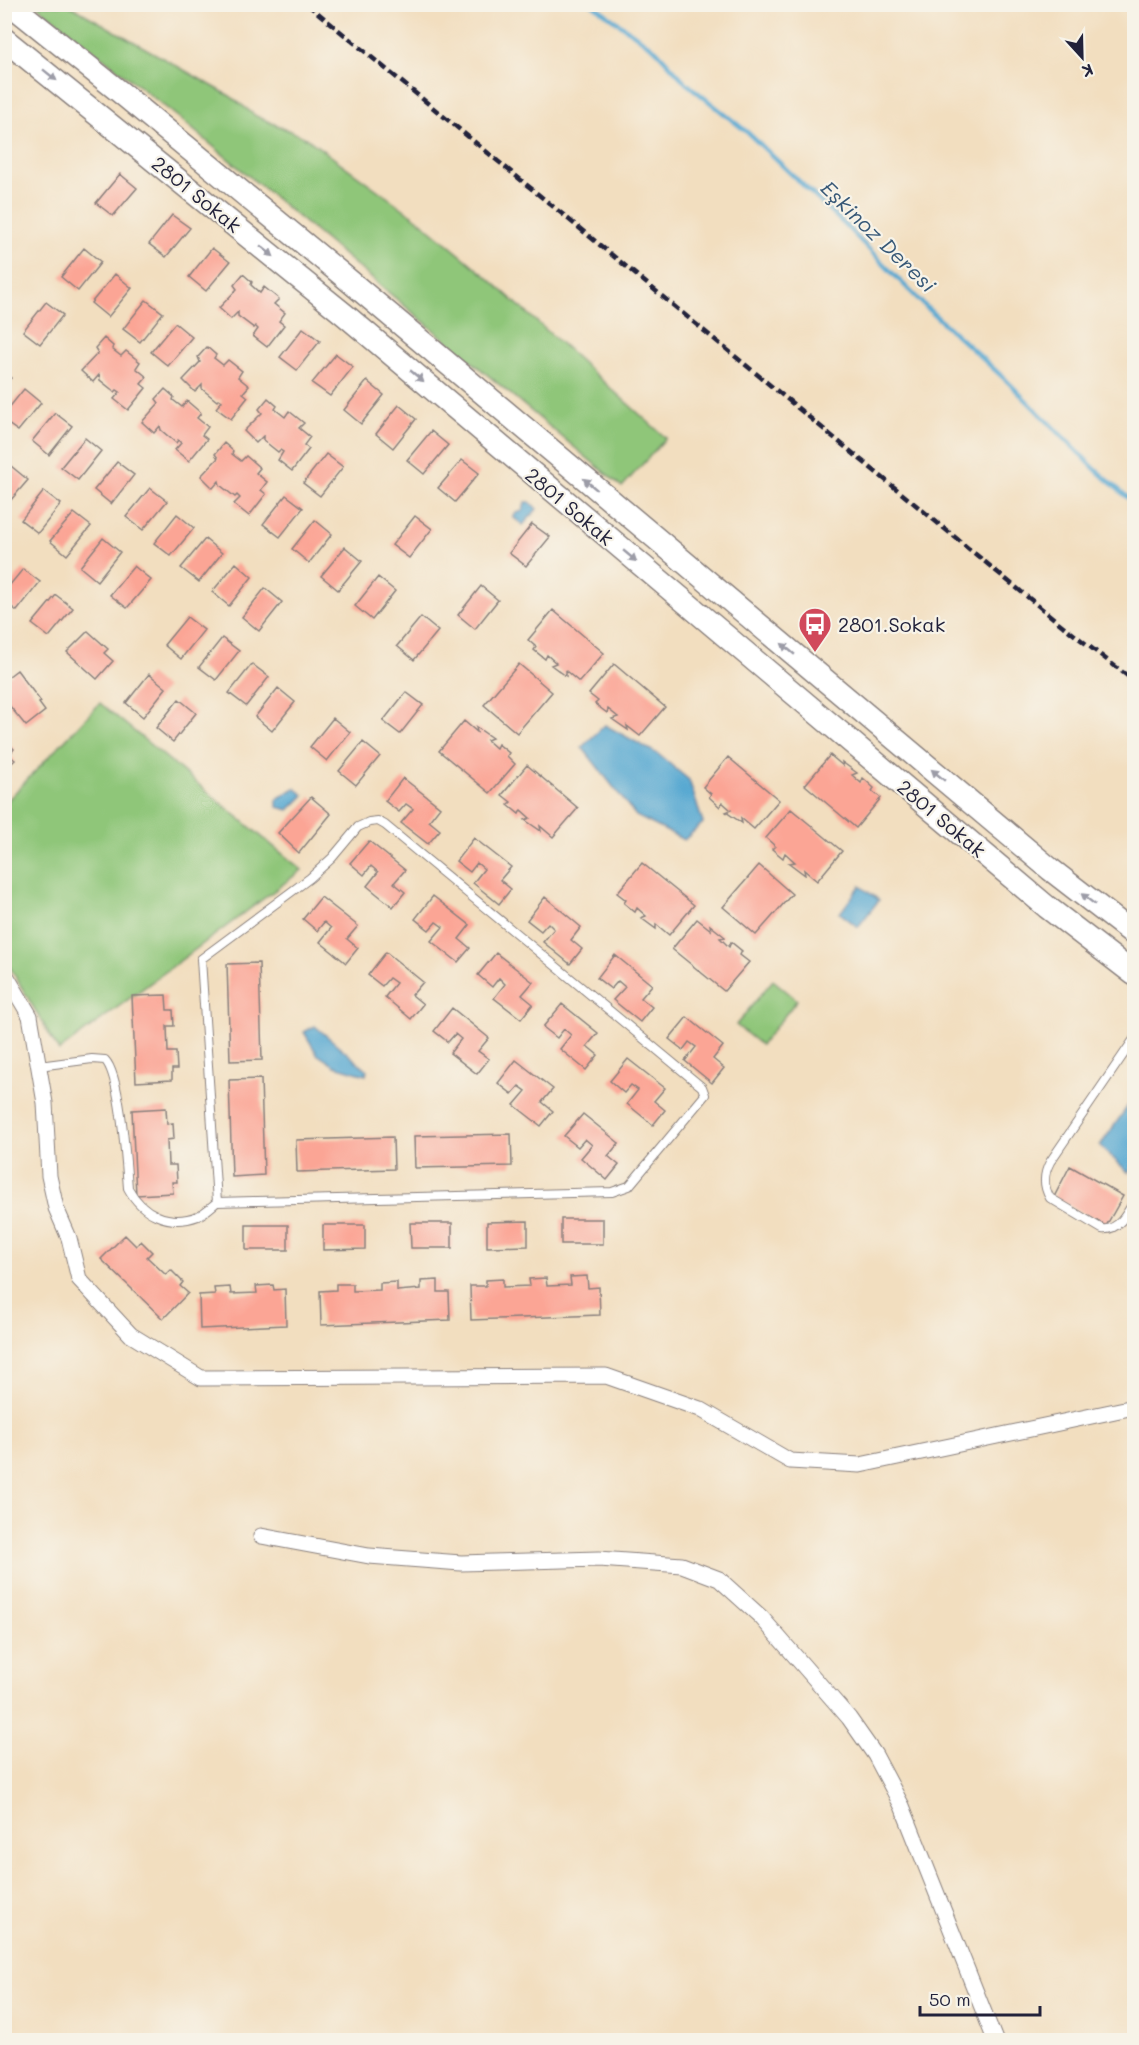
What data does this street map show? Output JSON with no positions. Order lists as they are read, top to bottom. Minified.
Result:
{"streets":{"main road":["2801 Sokak"]},"water":["Eşkinoz Deresi"],"places":{"bus stop":["2801.Sokak"]},"scale_bar":"50 m","north":"bottom"}
